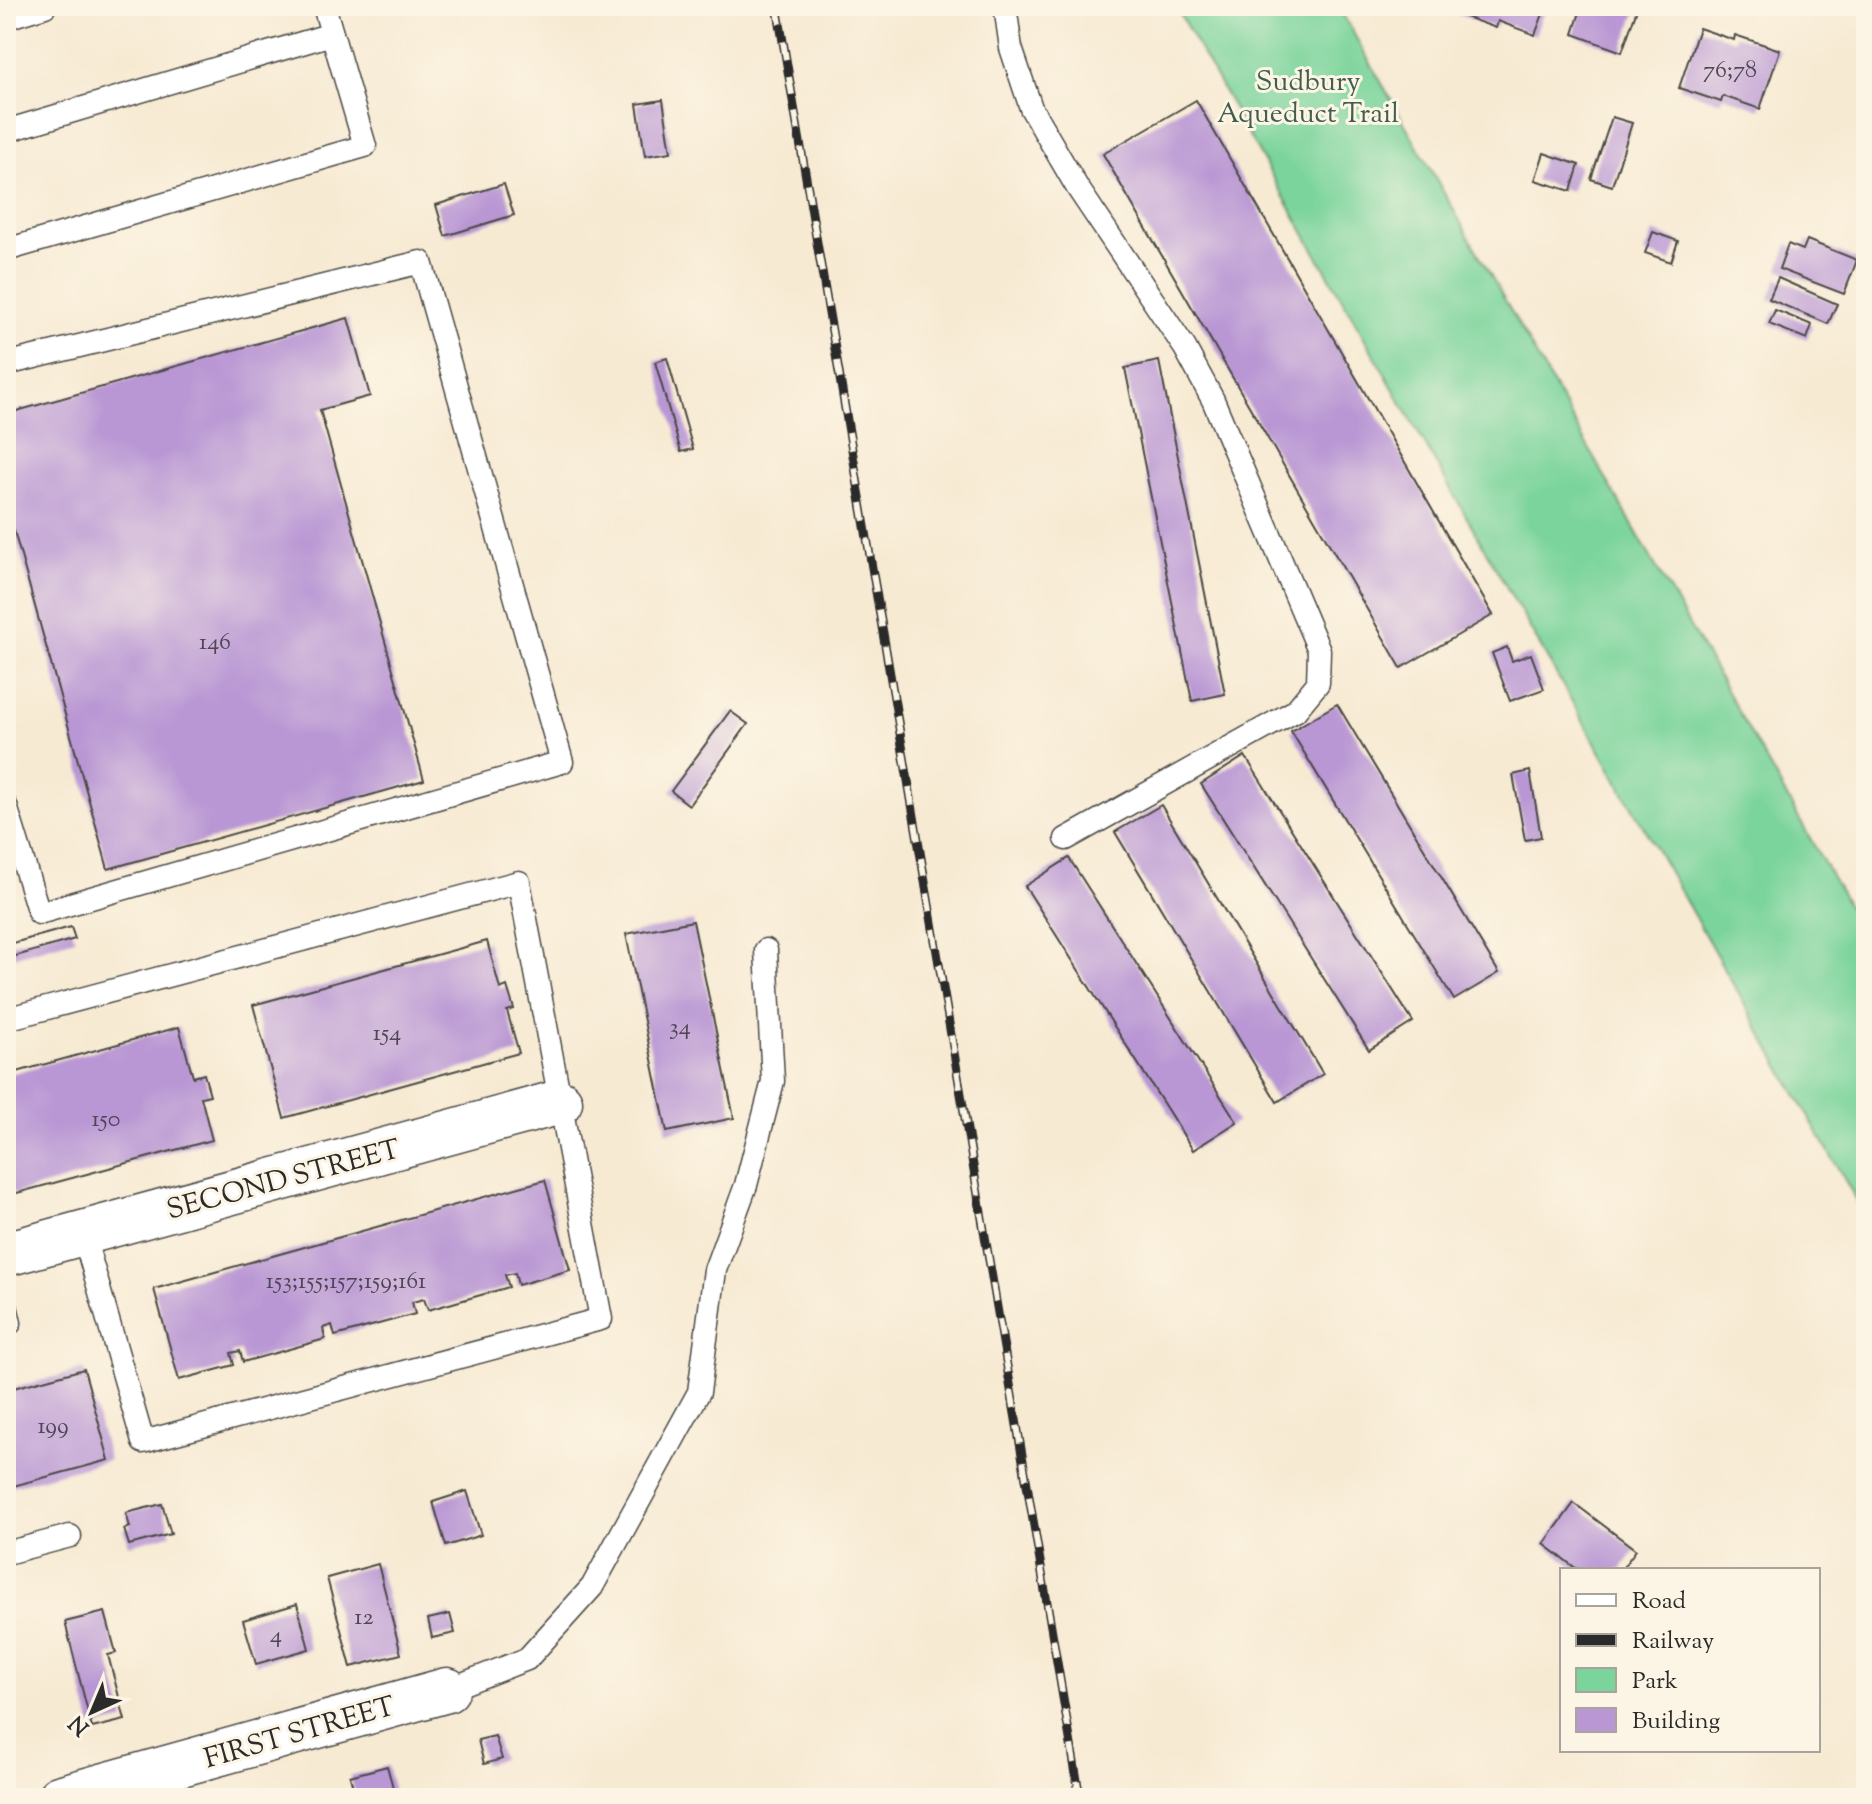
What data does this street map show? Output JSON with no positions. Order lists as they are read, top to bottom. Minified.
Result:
{"streets":{"street":["SECOND STREET","FIRST STREET"]},"parks":["Sudbury Aqueduct Trail"],"house_numbers":["76;78","146","34","154","150","153;155;157;159;161","199","12","4"],"legend":["Road","Railway","Park","Building"],"north":"bottom left"}
